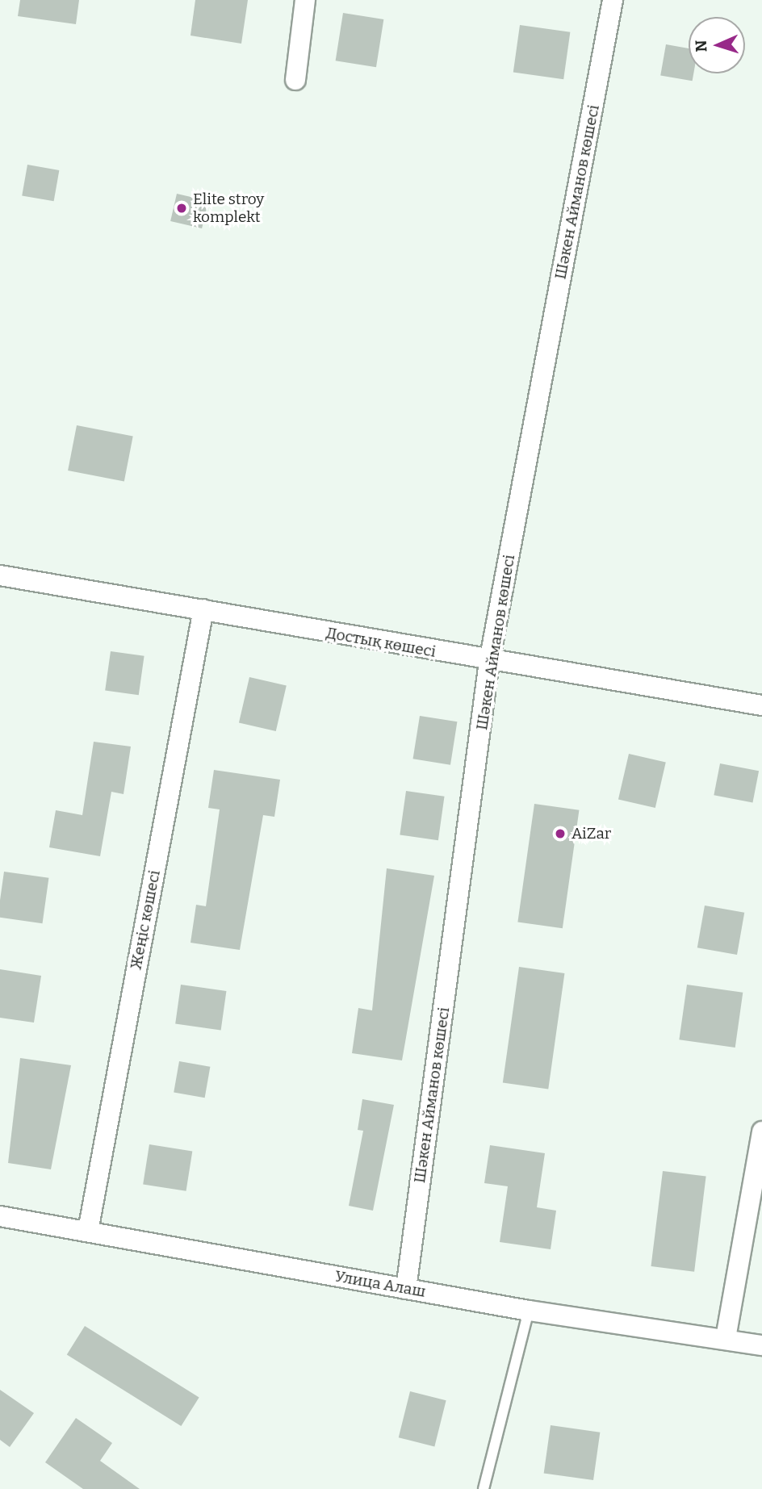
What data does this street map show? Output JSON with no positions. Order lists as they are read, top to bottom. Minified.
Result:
{"streets":{"street":["Шәкен Айманов көшесі","Достық көшесі","Жеңіс көшесі","Улица Алаш"]},"crossings":[["Шәкен Айманов көшесі","Достық көшесі"],["Шәкен Айманов көшесі","Улица Алаш"],["Достық көшесі","Жеңіс көшесі"],["Жеңіс көшесі","Улица Алаш"]],"places":["Elite stroy komplekt","AiZar"],"north":"left"}
